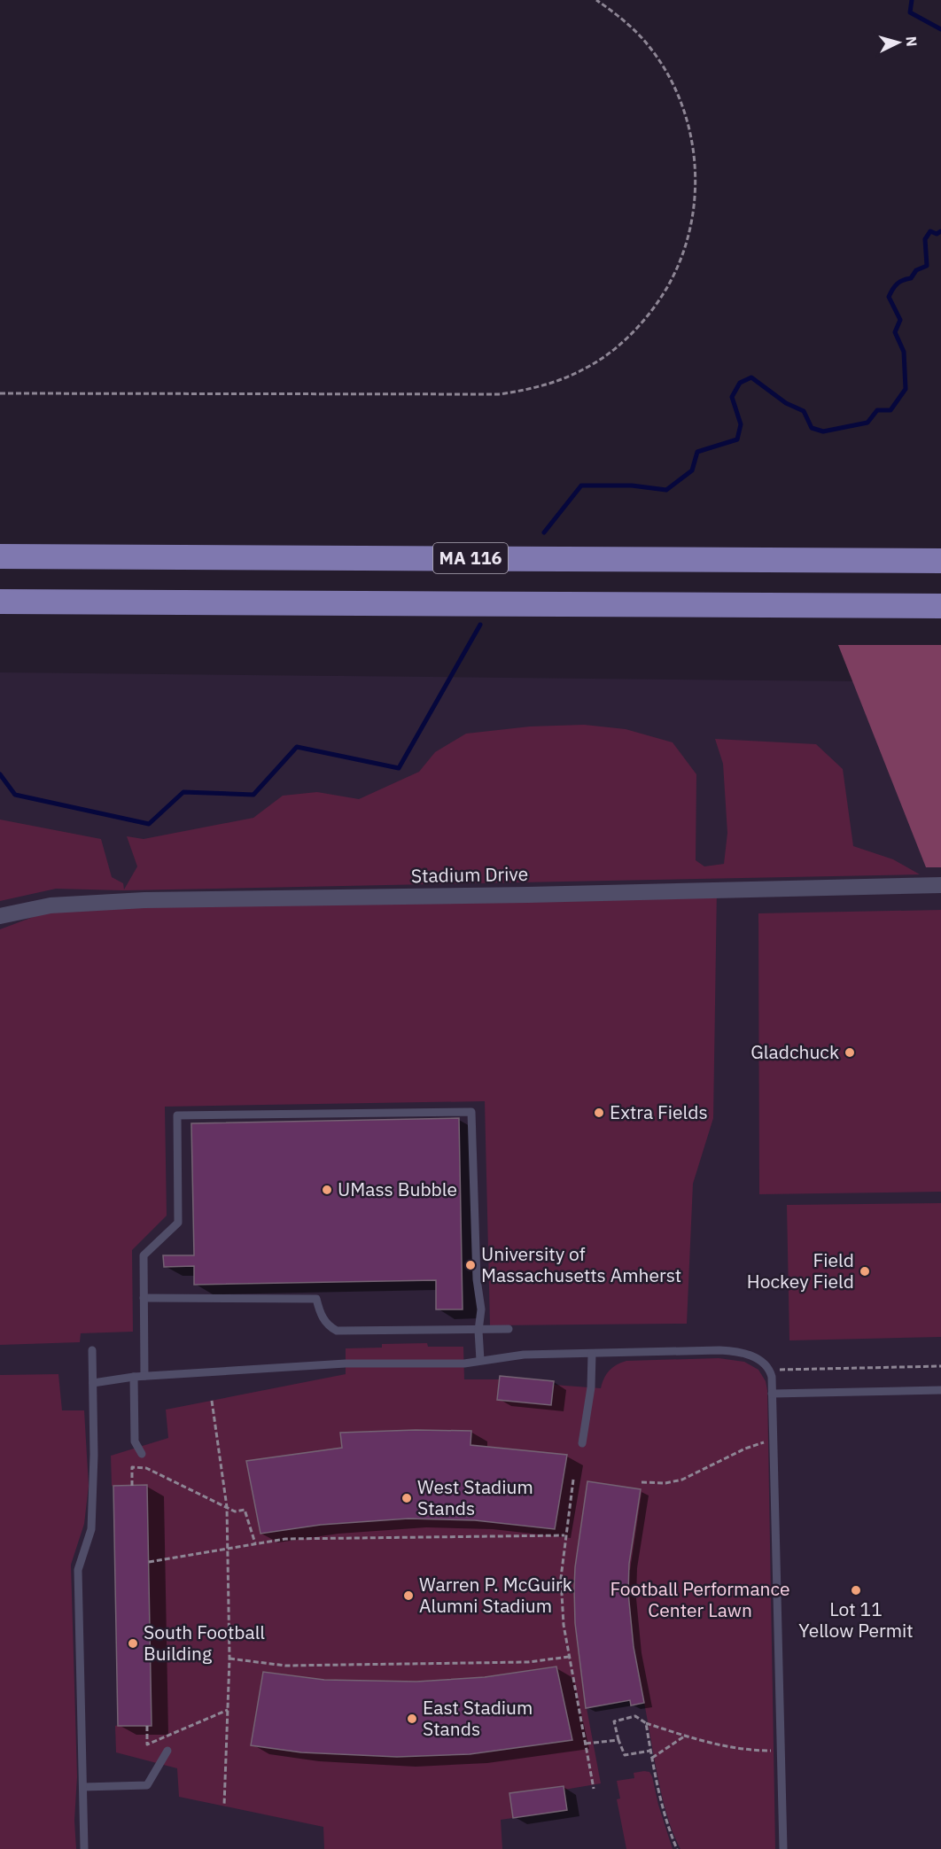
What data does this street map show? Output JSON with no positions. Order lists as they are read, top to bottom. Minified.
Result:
{"streets":{"main road":["MA 116"],"street":["Stadium Drive"]},"parks":["Football Performance Center Lawn"],"places":["Gladchuck","Extra Fields","UMass Bubble","University of Massachusetts Amherst","Field Hockey Field","West Stadium Stands","Lot 11 Yellow Permit","Warren P. McGuirk Alumni Stadium","South Football Building","East Stadium Stands"],"north":"right"}
